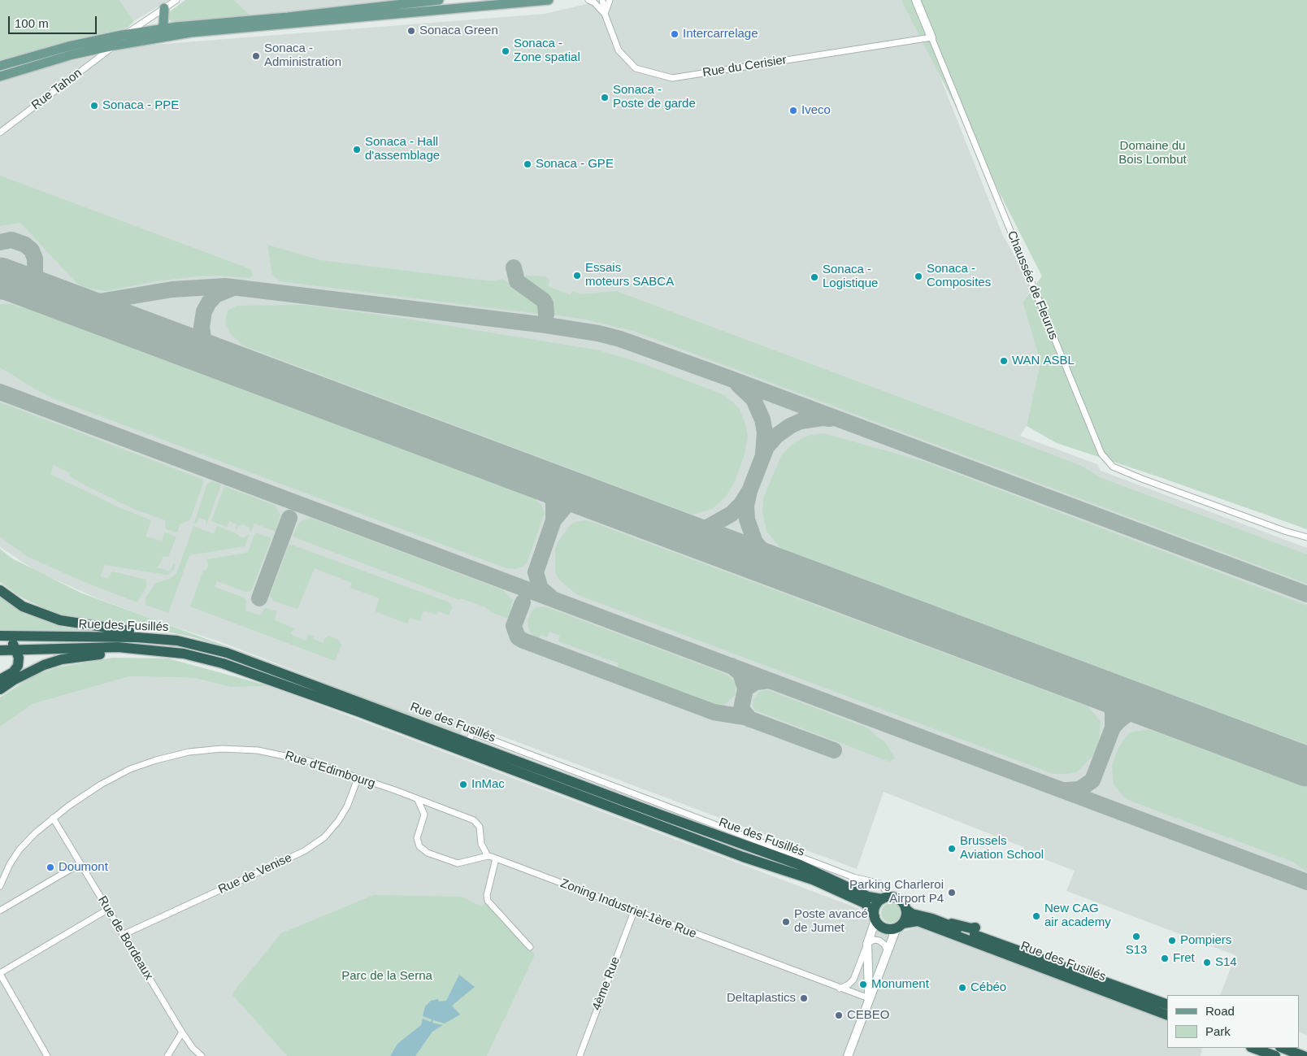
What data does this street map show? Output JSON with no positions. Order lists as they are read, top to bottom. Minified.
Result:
{"streets":{"highway":["Rue des Fusillés"],"street":["Rue du Cerisier","Rue Tahon","Chaussée de Fleurus","Rue d'Edimbourg","Rue de Venise","Zoning Industriel-1ère Rue","Rue de Bordeaux","4ème Rue"]},"crossings":[["Rue du Cerisier","Chaussée de Fleurus"],["Rue d'Edimbourg","Rue de Venise"],["Rue d'Edimbourg","Zoning Industriel-1ère Rue"],["Rue d'Edimbourg","Rue de Bordeaux"],["Rue de Venise","Rue de Bordeaux"],["Zoning Industriel-1ère Rue","4ème Rue"]],"parks":["Domaine du Bois Lombut","Parc de la Serna"],"places":["Sonaca Green","Intercarrelage","Sonaca - Zone spatial","Sonaca - Administration","Sonaca - Poste de garde","Sonaca - PPE","Iveco","Sonaca - Hall d'assemblage","Sonaca - GPE","Essais moteurs SABCA","Sonaca - Composites","Sonaca - Logistique","WAN ASBL","InMac","Brussels Aviation School","Doumont","Parking Charleroi Airport P4","New CAG air academy","Poste avancé de Jumet","S13","Pompiers","Fret","S14","Monument","Cébéo","Deltaplastics","CEBEO"],"legend":["Road","Park"],"scale_bar":"100 m"}
